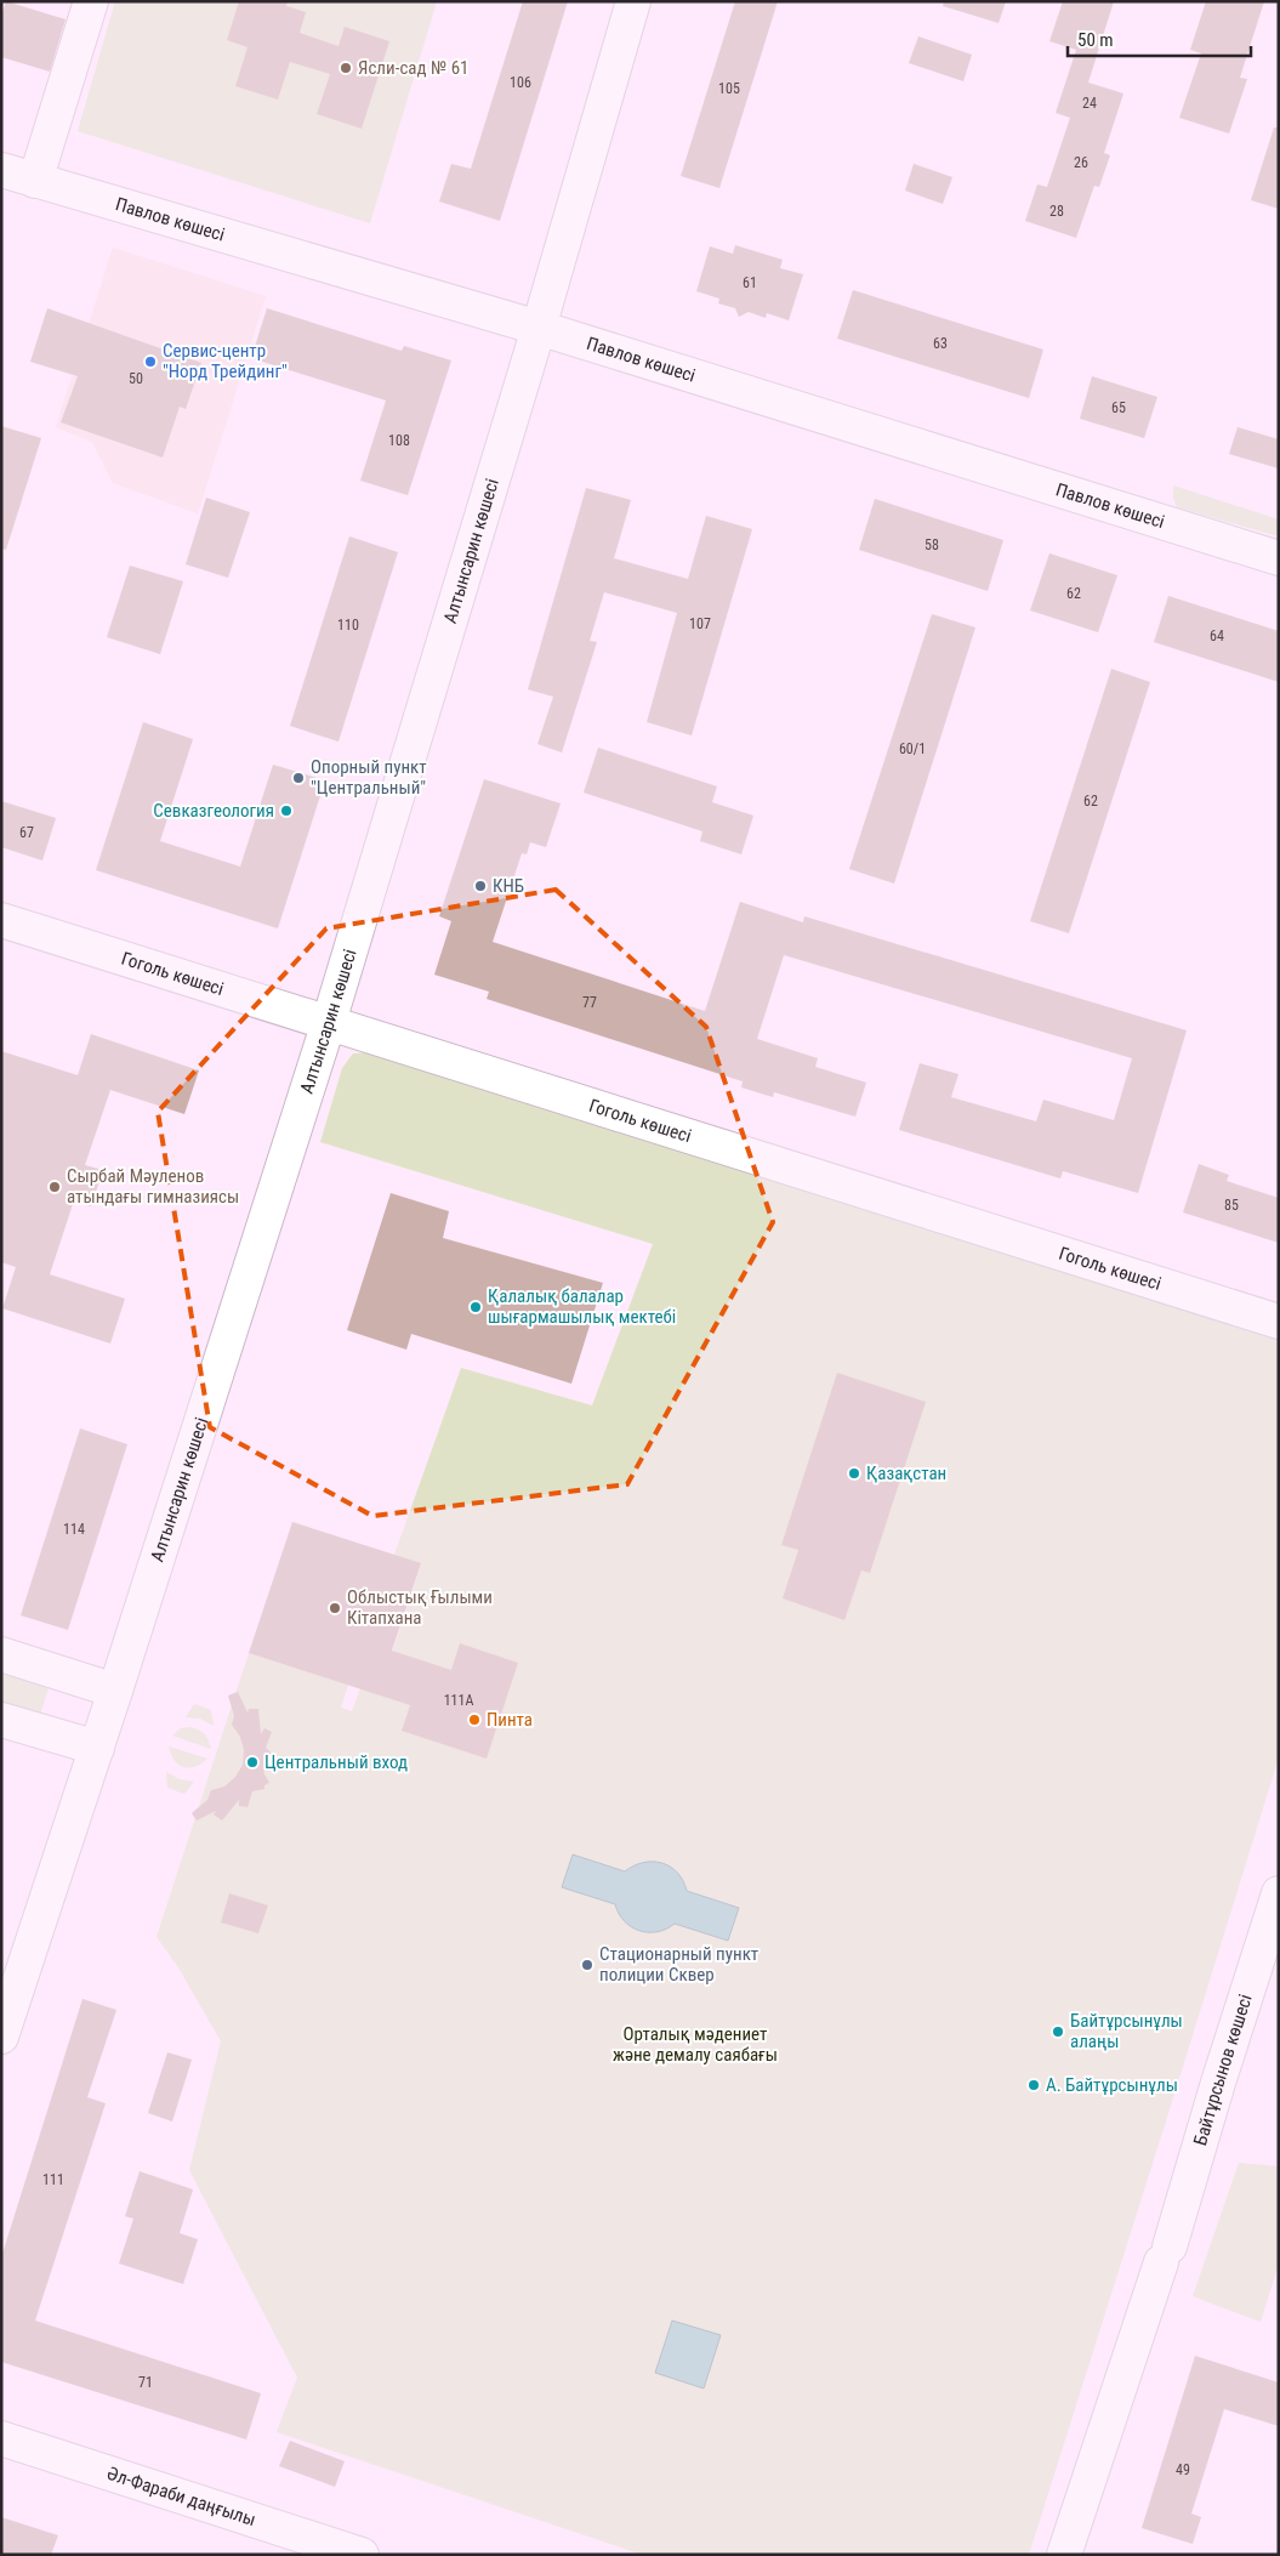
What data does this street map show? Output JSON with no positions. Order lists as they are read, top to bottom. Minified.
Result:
{"streets":{"street":["Павлов көшесі","Алтынсарин көшесі","Гоголь көшесі","Байтұрсынов көшесі","Әл-Фараби даңғылы"]},"crossings":[["Павлов көшесі","Алтынсарин көшесі"],["Алтынсарин көшесі","Гоголь көшесі"]],"parks":["Орталық мәдениет және демалу саябағы"],"places":["Ясли-сад № 61","Сервис-центр \"Норд Трейдинг\"","Опорный пункт \"Центральный\"","Севказгеология","КНБ","Сырбай Мәуленов атындағы гимназиясы","Қалалық балалар шығармашылық мектебі","Қазақстан","Облыстық Ғылыми Кітапхана","Пинта","Центральный вход","Стационарный пункт полиции Сквер","Байтұрсынұлы алаңы","А. Байтұрсынұлы"],"house_numbers":["106","105","24","26","28","61","63","50","65","108","58","62","107","110","64","60/1","62","67","77","85","114","111A","111","71","49"],"scale_bar":"50 m"}
